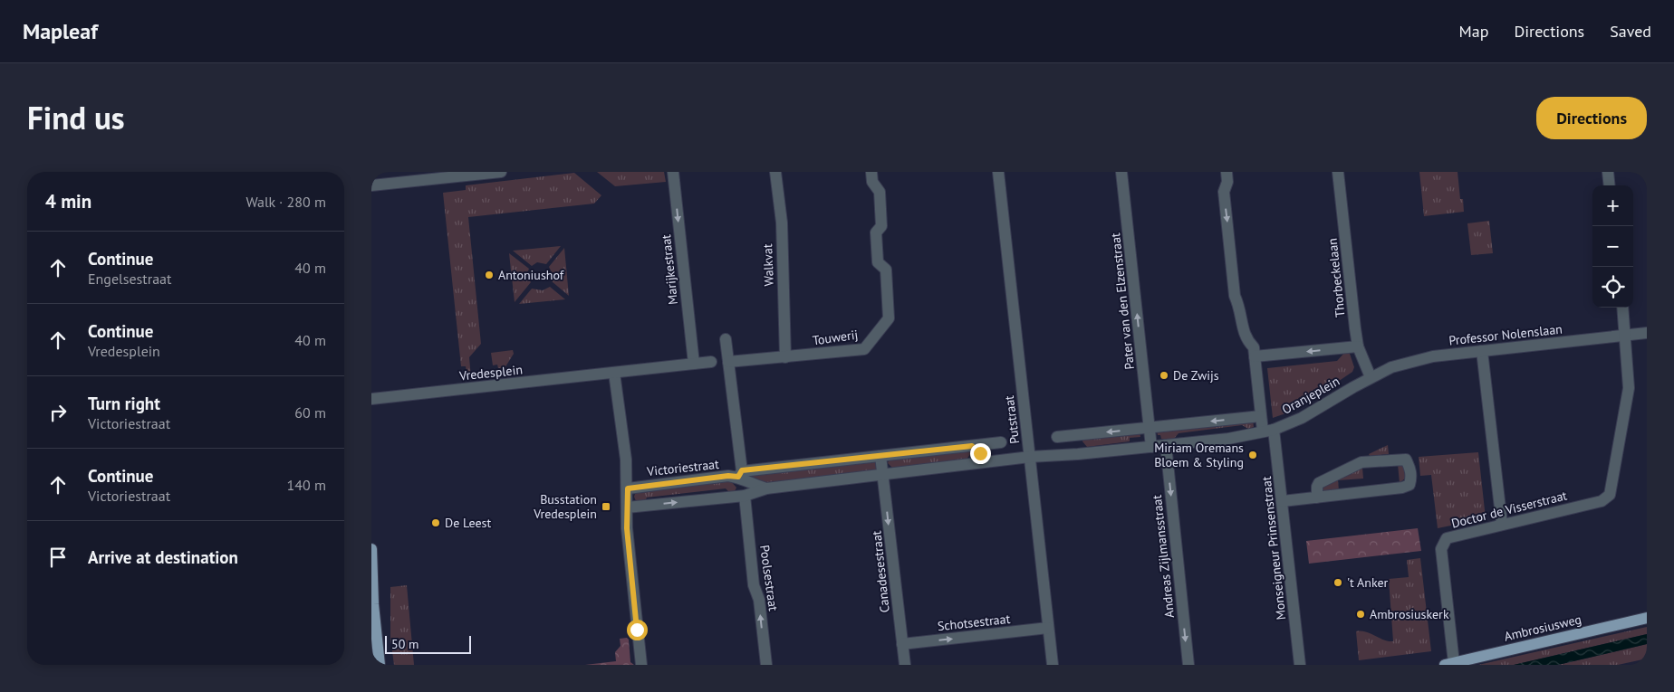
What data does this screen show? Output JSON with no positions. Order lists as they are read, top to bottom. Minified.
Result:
{"streets":{"main road":["Ambrosiusweg"],"street":["Walkvat","Marijkestraat","Thorbeckelaan","Pater van den Elzenstraat","Professor Nolenslaan","Touwerij","Vredesplein","Oranjeplein","Putstraat","Victoriestraat","Doctor de Visserstraat","Monseigneur Prinsenstraat","Andreas Zijlmansstraat","Canadesestraat","Poolsestraat","Schotsestraat"]},"crossings":[["Walkvat","Touwerij"],["Marijkestraat","Vredesplein"],["Thorbeckelaan","Professor Nolenslaan"],["Thorbeckelaan","Oranjeplein"],["Pater van den Elzenstraat","Oranjeplein"],["Pater van den Elzenstraat","Victoriestraat"],["Professor Nolenslaan","Oranjeplein"],["Professor Nolenslaan","Doctor de Visserstraat"],["Oranjeplein","Victoriestraat"],["Oranjeplein","Monseigneur Prinsenstraat"],["Oranjeplein","Andreas Zijlmansstraat"],["Putstraat","Victoriestraat"],["Putstraat","Schotsestraat"],["Victoriestraat","Canadesestraat"],["Victoriestraat","Poolsestraat"],["Doctor de Visserstraat","Ambrosiusweg"],["Canadesestraat","Schotsestraat"]],"one_way":["Marijkestraat","Andreas Zijlmansstraat","Canadesestraat","Poolsestraat","Schotsestraat"],"places":{"other":["Antoniushof","De Zwijs","Miriam Oremans Bloem & Styling","De Leest","'t Anker","Ambrosiuskerk"],"transit":["Busstation Vredesplein"]},"scale_bar":"50 m","page":{"header":"Mapleaf","nav":["Map","Directions","Saved"],"title":"Find us","buttons":"Directions","heading":["4 min","Walk · 280 m"],"map_buttons":["+","−"],"list":[["Continue","Engelsestraat","40 m"],["Continue","Vredesplein","40 m"],["Turn right","Victoriestraat","60 m"],["Continue","Victoriestraat","140 m"],"Arrive at destination"],"scale":"50 m"}}
